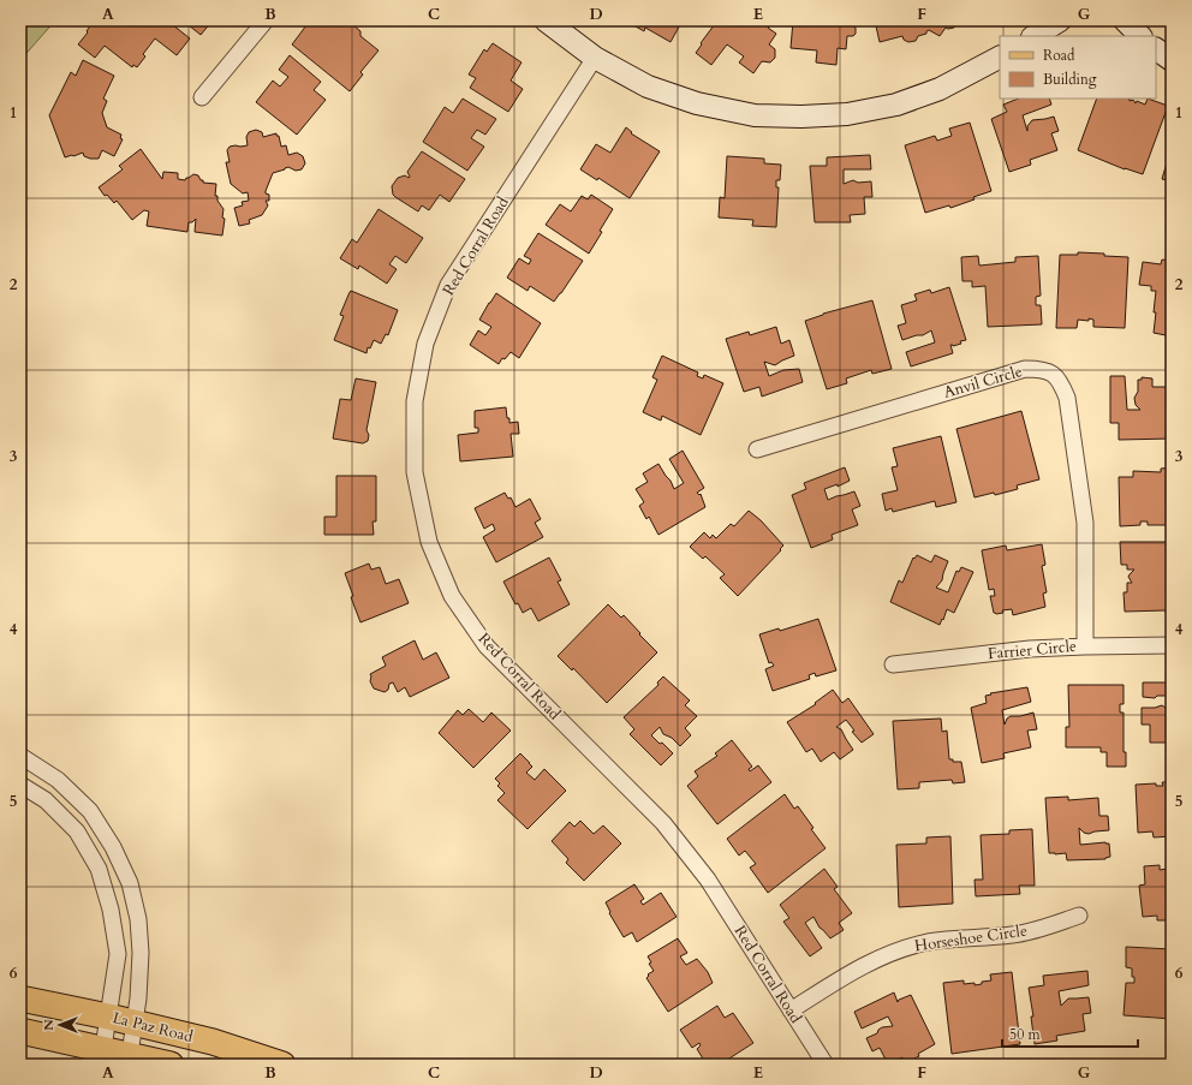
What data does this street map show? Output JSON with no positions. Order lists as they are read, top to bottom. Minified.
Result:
{"streets":{"main road":["La Paz Road"],"street":["Red Corral Road","Anvil Circle","Farrier Circle","Horseshoe Circle"]},"crossings":[["Red Corral Road","Horseshoe Circle"],["Anvil Circle","Farrier Circle"]],"legend":["Road","Building"],"scale_bar":"50 m","north":"left","grid":{"columns":["A","B","C","D","E","F","G"],"rows":["1","2","3","4","5","6"]}}
